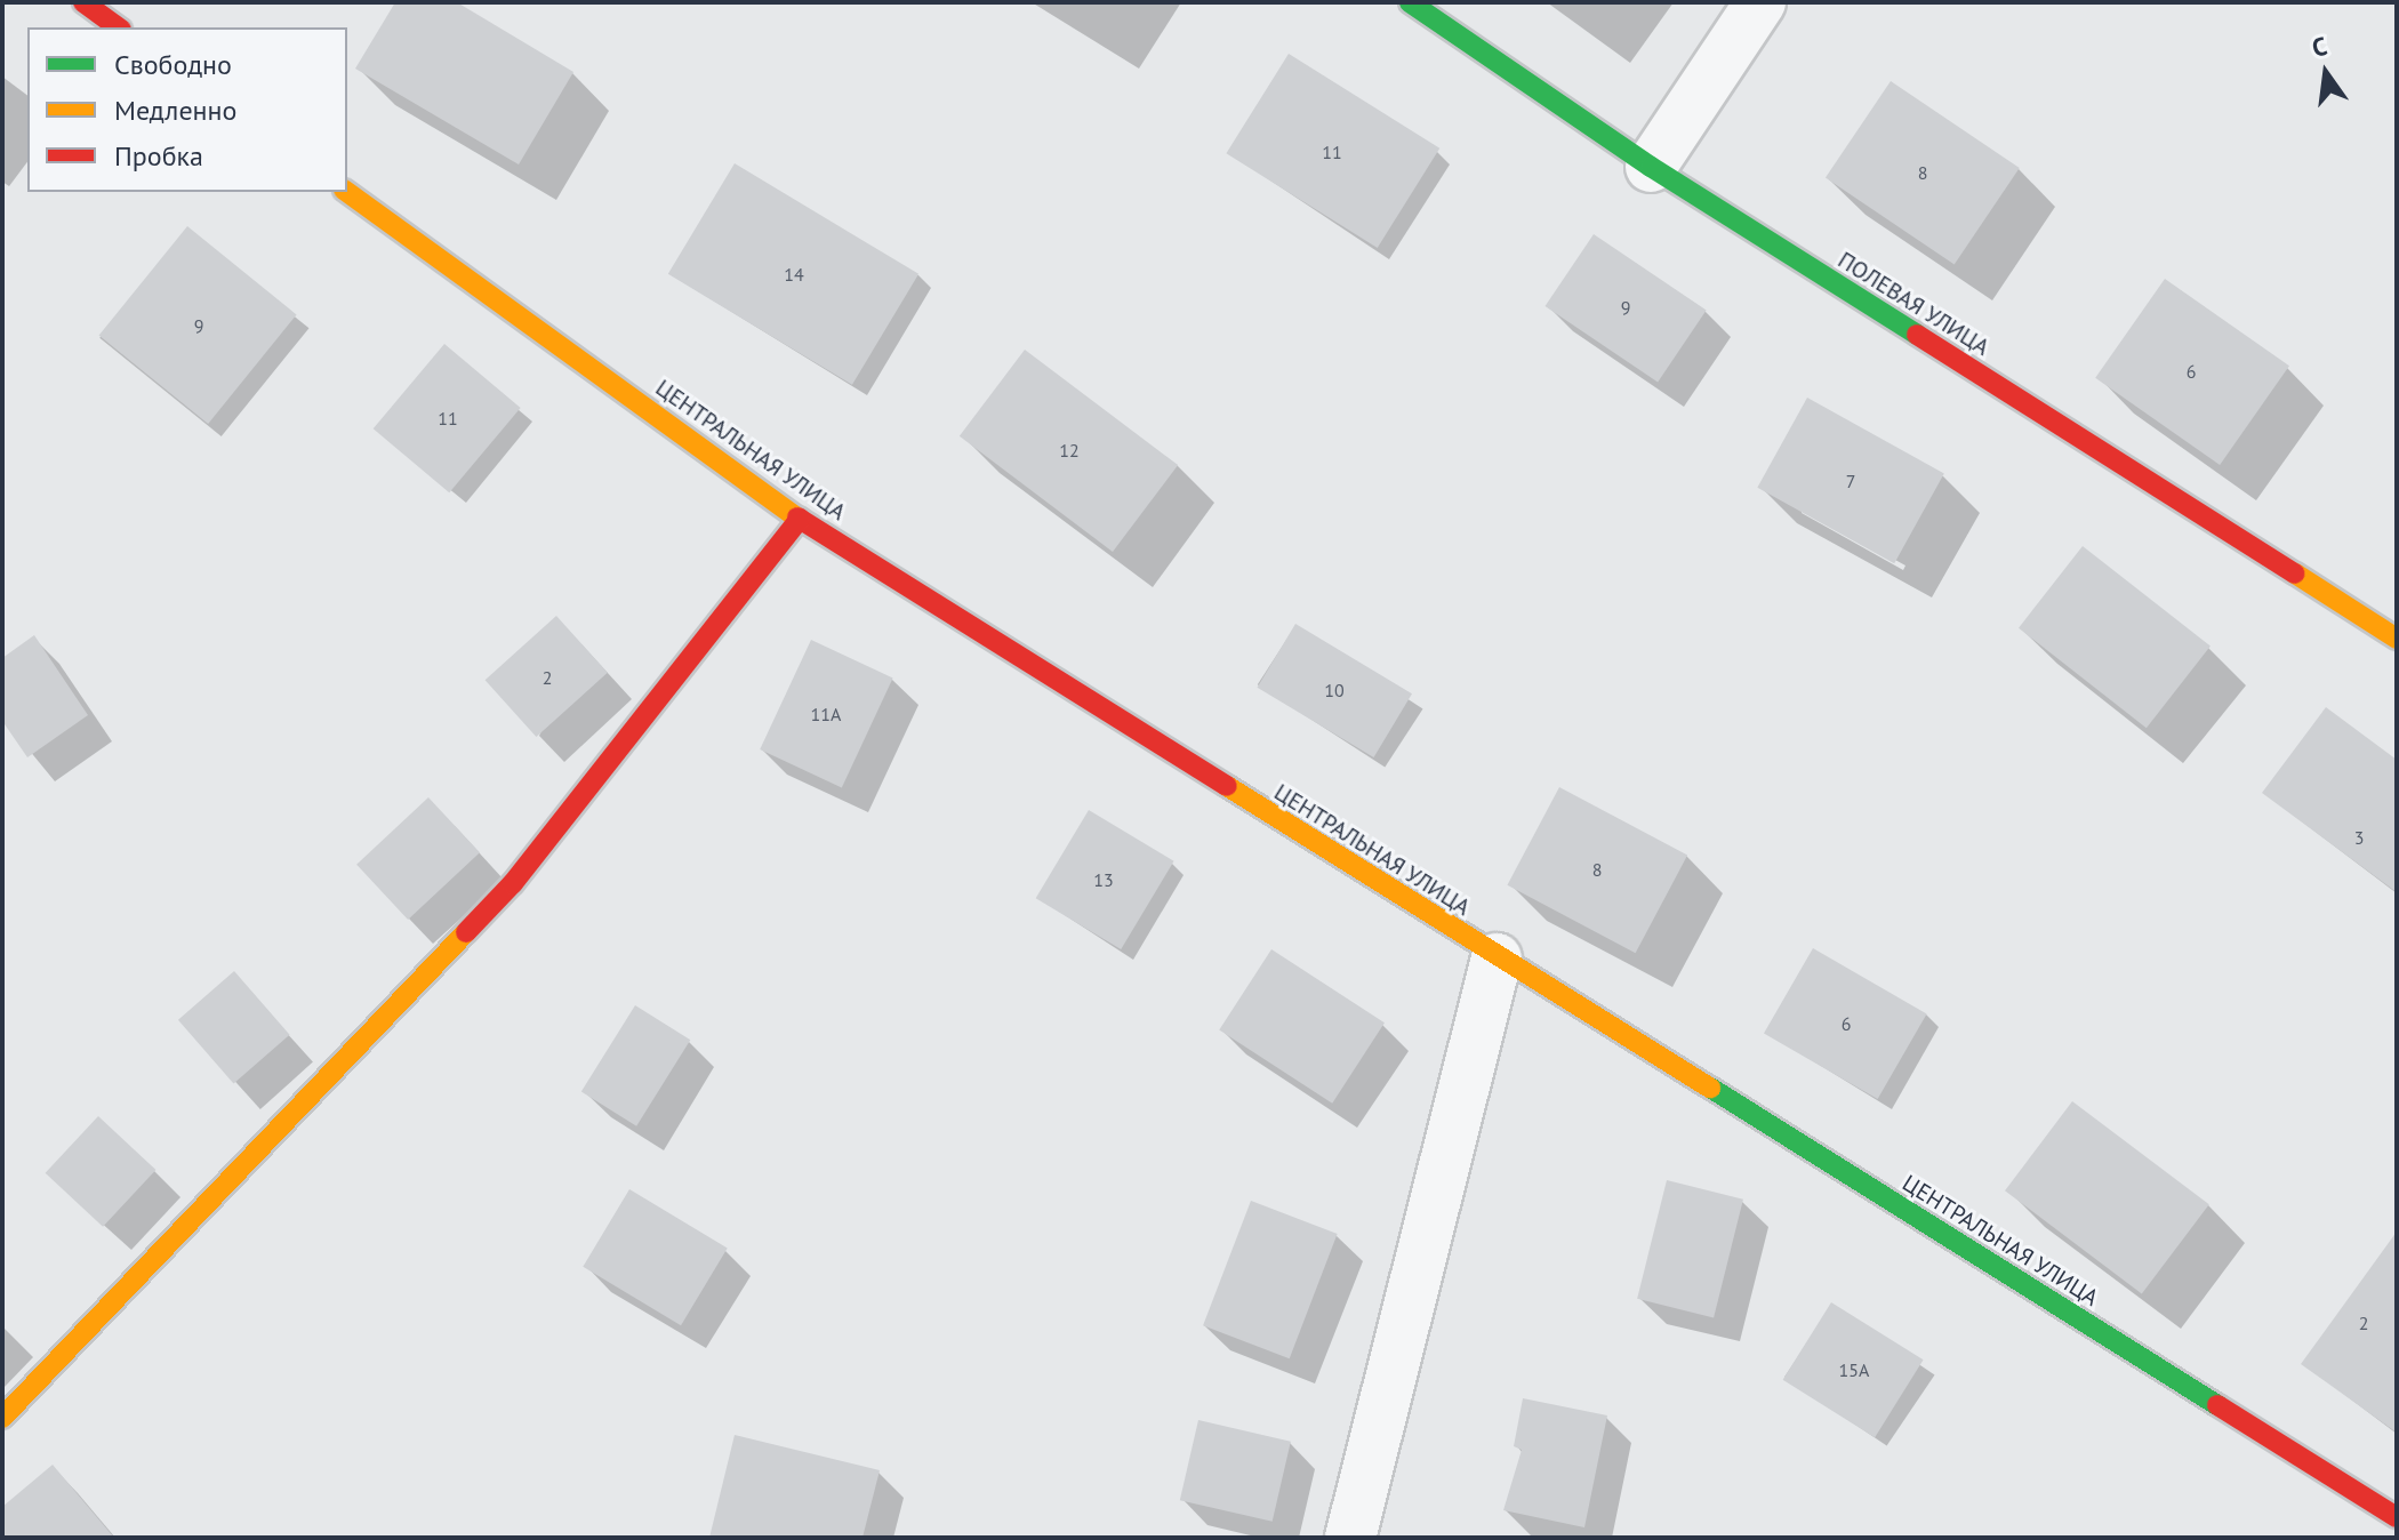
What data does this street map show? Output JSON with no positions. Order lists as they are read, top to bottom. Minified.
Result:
{"streets":{"street":["ПОЛЕВАЯ УЛИЦА","ЦЕНТРАЛЬНАЯ УЛИЦА"]},"house_numbers":["11","8","14","9","9","6","11","12","7","2","10","11А","3","8","13","6","2","15А"],"legend":["Свободно","Медленно","Пробка"],"north":"top"}
